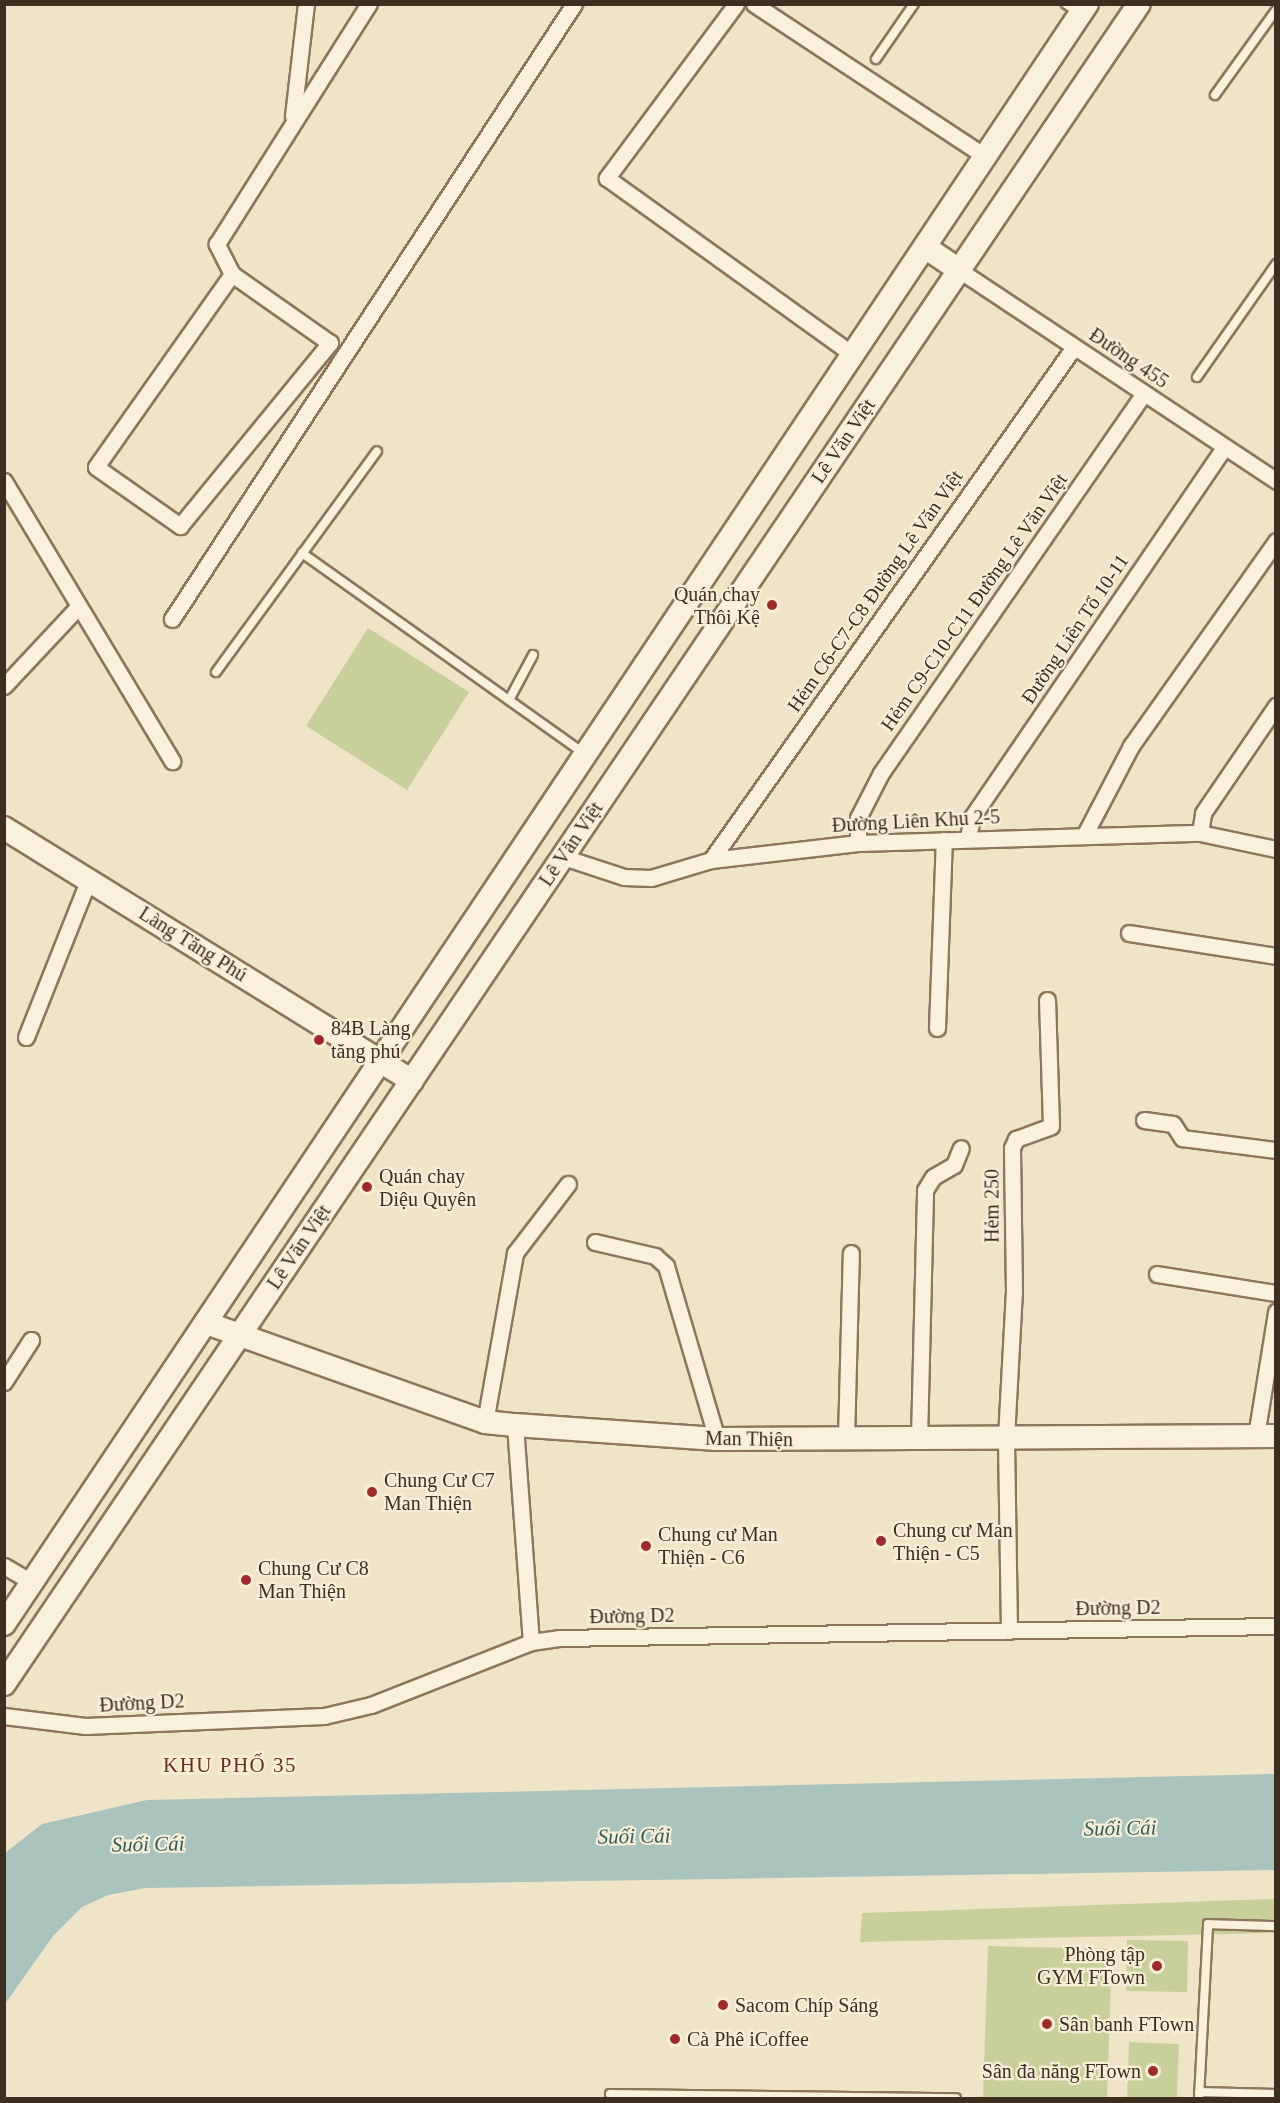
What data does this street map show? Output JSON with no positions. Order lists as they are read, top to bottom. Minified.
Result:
{"streets":{"main road":["Lê Văn Việt","Làng Tăng Phú","Man Thiện"],"street":["Đường 455","Hẻm C6-C7-C8 Đường Lê Văn Việt","Hẻm C9-C10-C11 Đường Lê Văn Việt","Đường Liên Tổ 10-11","Đường Liên Khu 2-5","Hẻm 250","Đường D2"]},"crossings":[["Đường 455","Lê Văn Việt"],["Đường 455","Hẻm C6-C7-C8 Đường Lê Văn Việt"],["Đường 455","Hẻm C9-C10-C11 Đường Lê Văn Việt"],["Đường 455","Đường Liên Tổ 10-11"],["Lê Văn Việt","Đường Liên Khu 2-5"],["Lê Văn Việt","Làng Tăng Phú"],["Lê Văn Việt","Man Thiện"],["Hẻm C6-C7-C8 Đường Lê Văn Việt","Đường Liên Khu 2-5"],["Hẻm C9-C10-C11 Đường Lê Văn Việt","Đường Liên Khu 2-5"],["Đường Liên Tổ 10-11","Đường Liên Khu 2-5"],["Hẻm 250","Man Thiện"]],"districts":["KHU PHỐ 35"],"water":["Suối Cái"],"places":["Quán chay Thôi Kệ","84B Làng tăng phú","Quán chay Diệu Quyên","Chung Cư C7 Man Thiện","Chung cư Man Thiện - C5","Chung cư Man Thiện - C6","Chung Cư C8 Man Thiện","Phòng tập GYM FTown","Sacom Chíp Sáng","Sân banh FTown","Cà Phê iCoffee","Sân đa năng FTown"]}
